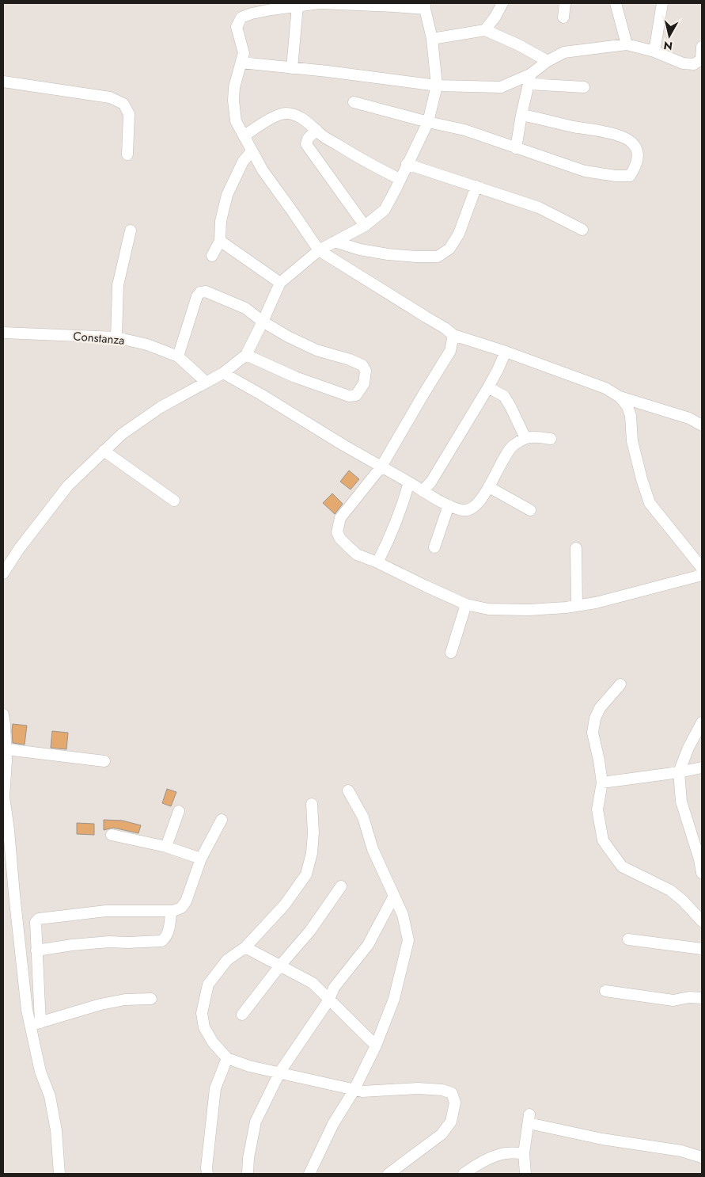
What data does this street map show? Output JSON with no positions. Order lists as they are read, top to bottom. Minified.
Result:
{"streets":{"street":["Constanza"]},"north":"bottom"}
